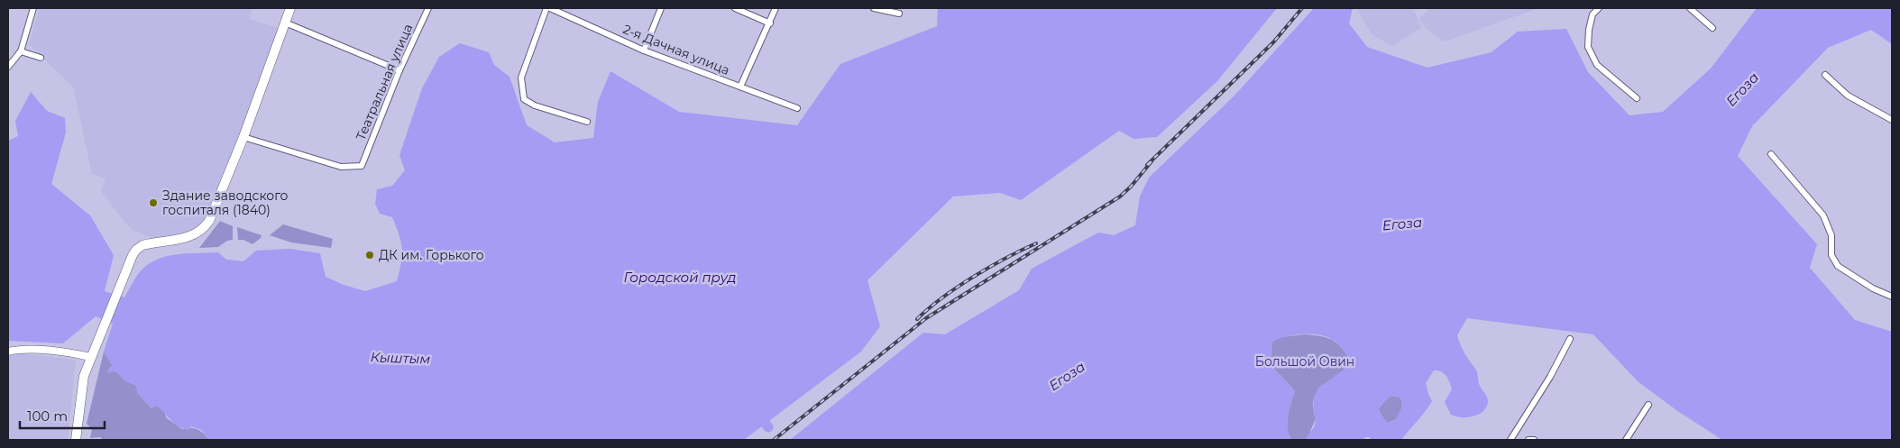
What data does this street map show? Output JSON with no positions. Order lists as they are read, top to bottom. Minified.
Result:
{"streets":{"street":["2-я Дачная улица","Театральная улица"]},"water":["Егоза","Городской пруд","Кыштым"],"parks":["Большой Овин"],"places":["Здание заводского госпиталя (1840)","ДК им. Горького"],"scale_bar":"100 m"}
